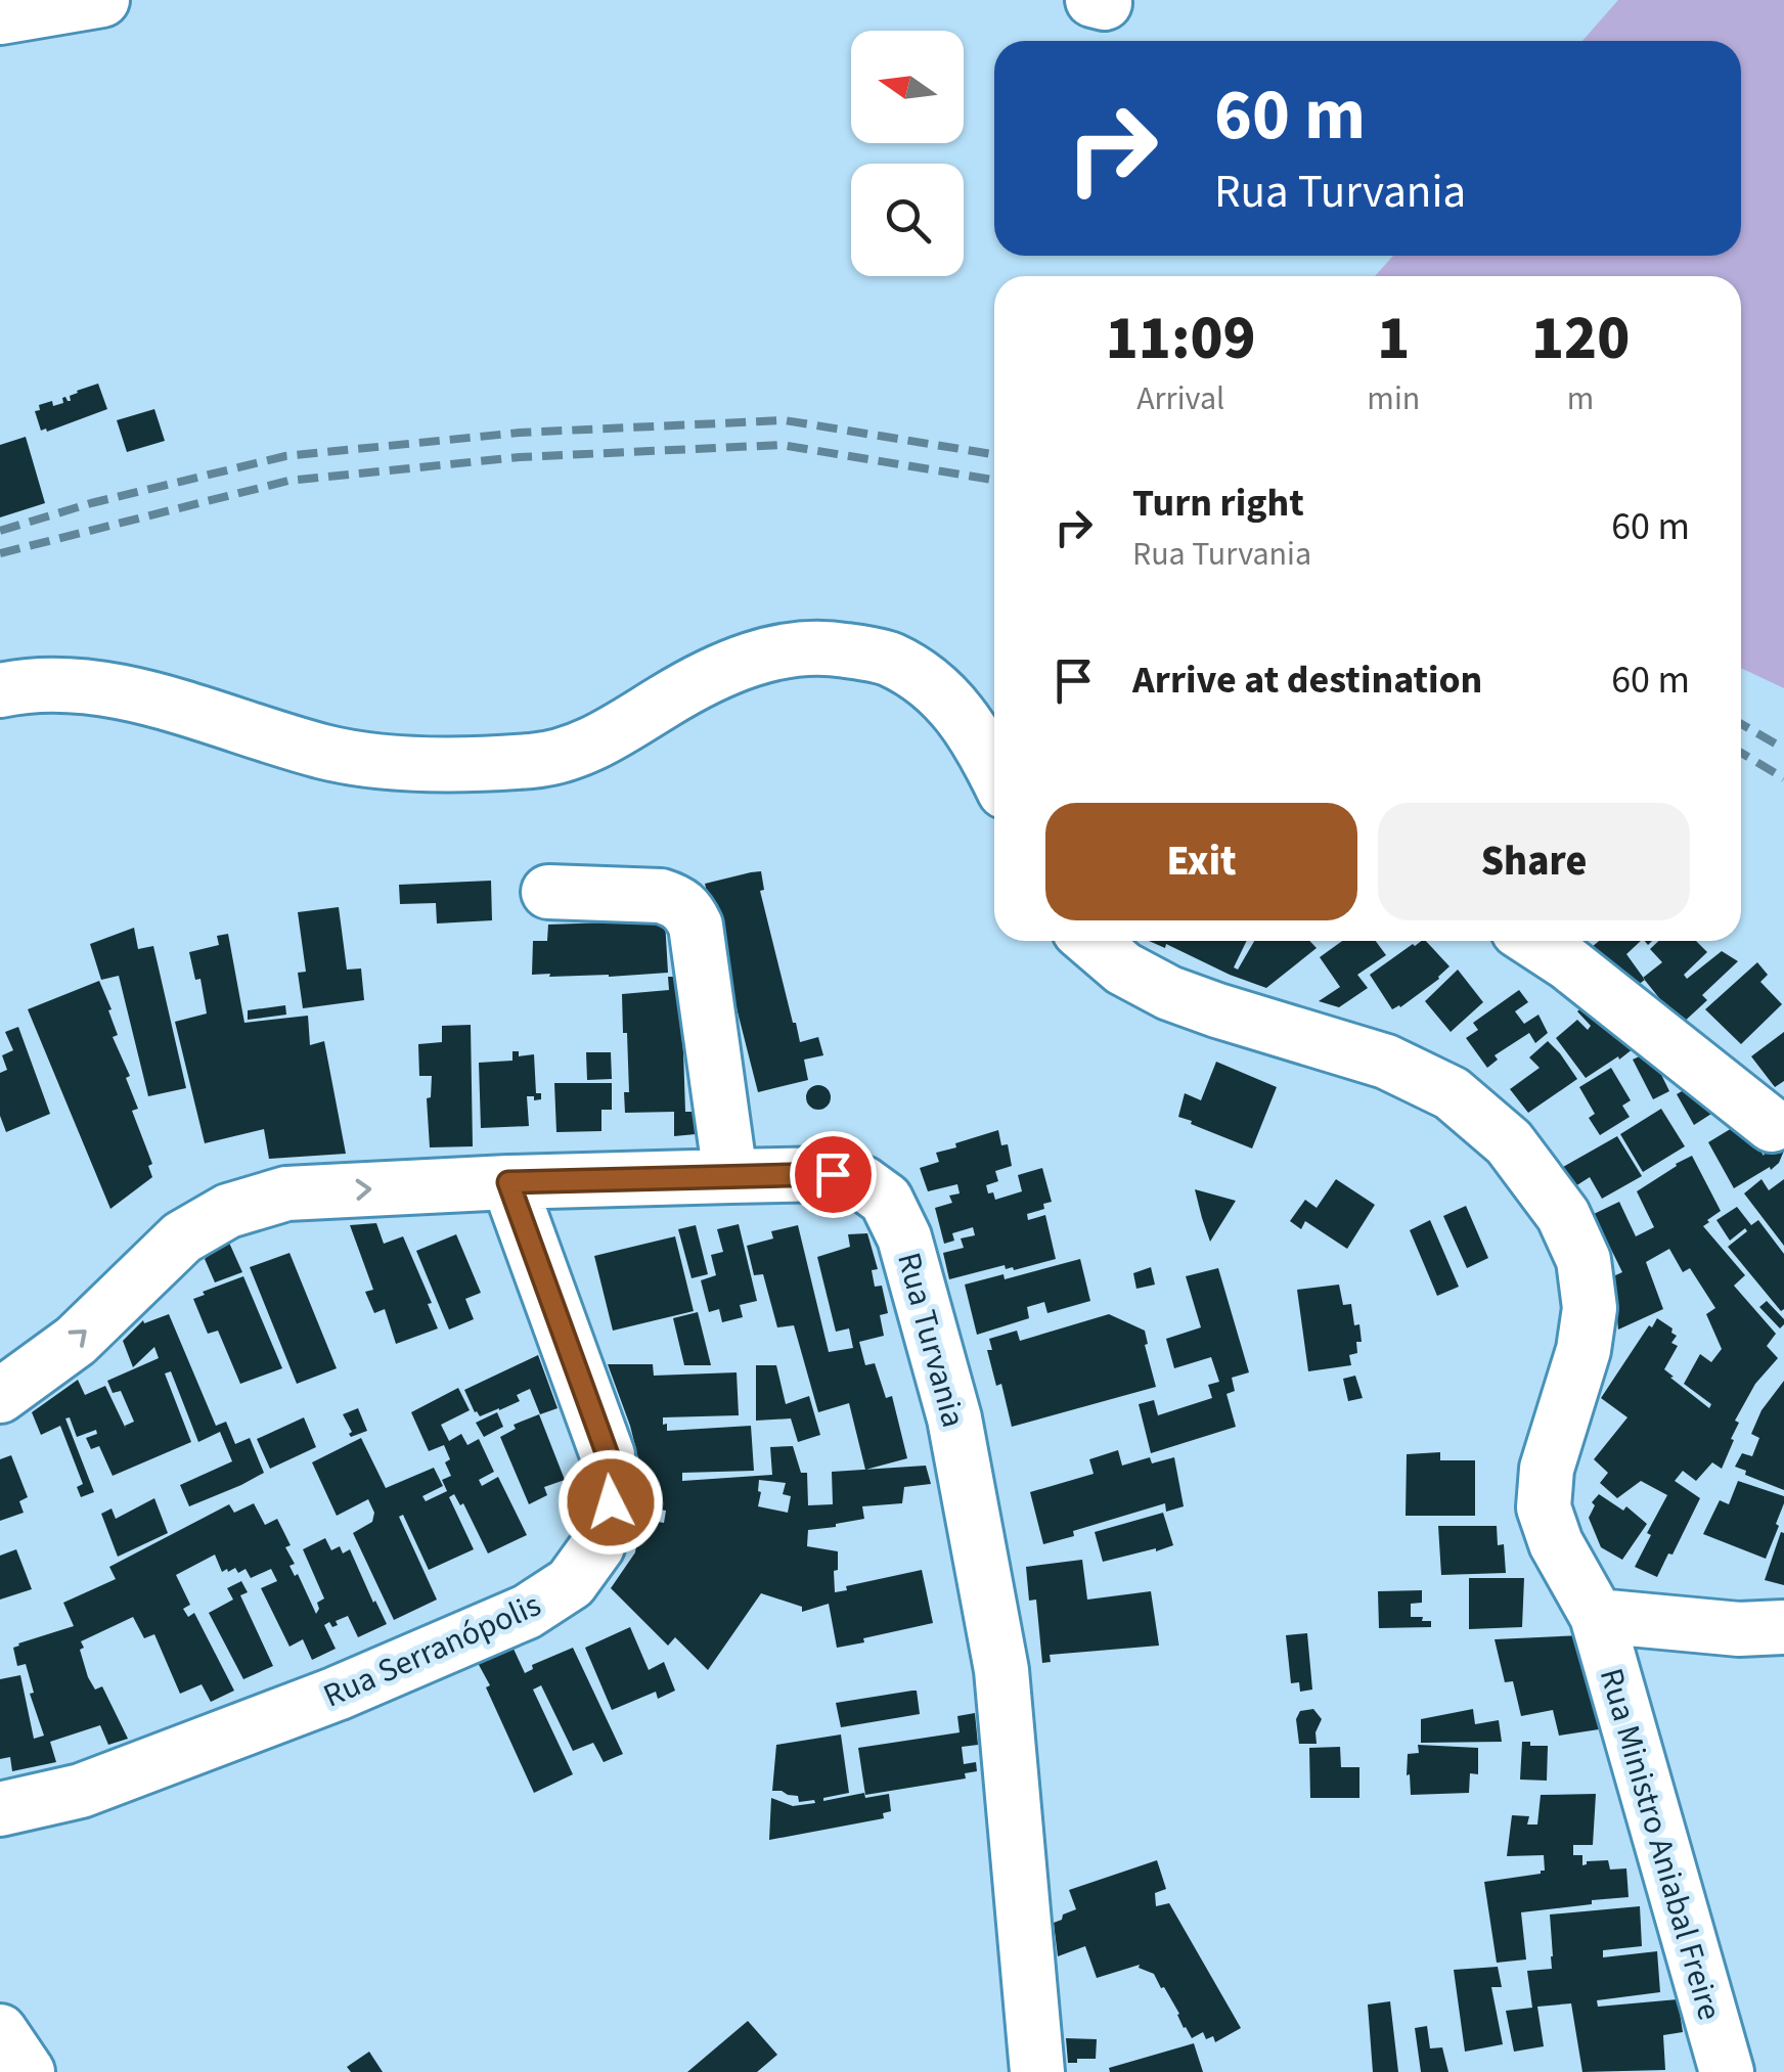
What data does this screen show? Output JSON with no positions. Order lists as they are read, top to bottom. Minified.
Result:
{"streets":{"street":["Rua Turvania","Rua Serranópolis","Rua Ministro Aniabal Freire"]},"crossings":[["Rua Turvania","Rua Serranópolis"]],"north":"left","page":{"turn":["60 m","Rua Turvania"],"eta":["11:09","Arrival","1","min","120","m"],"list":[{"name":"Turn right","note":"Rua Turvania","value":"60 m"},{"name":"Arrive at destination","value":"60 m"}],"buttons":["Exit","Share"]}}
